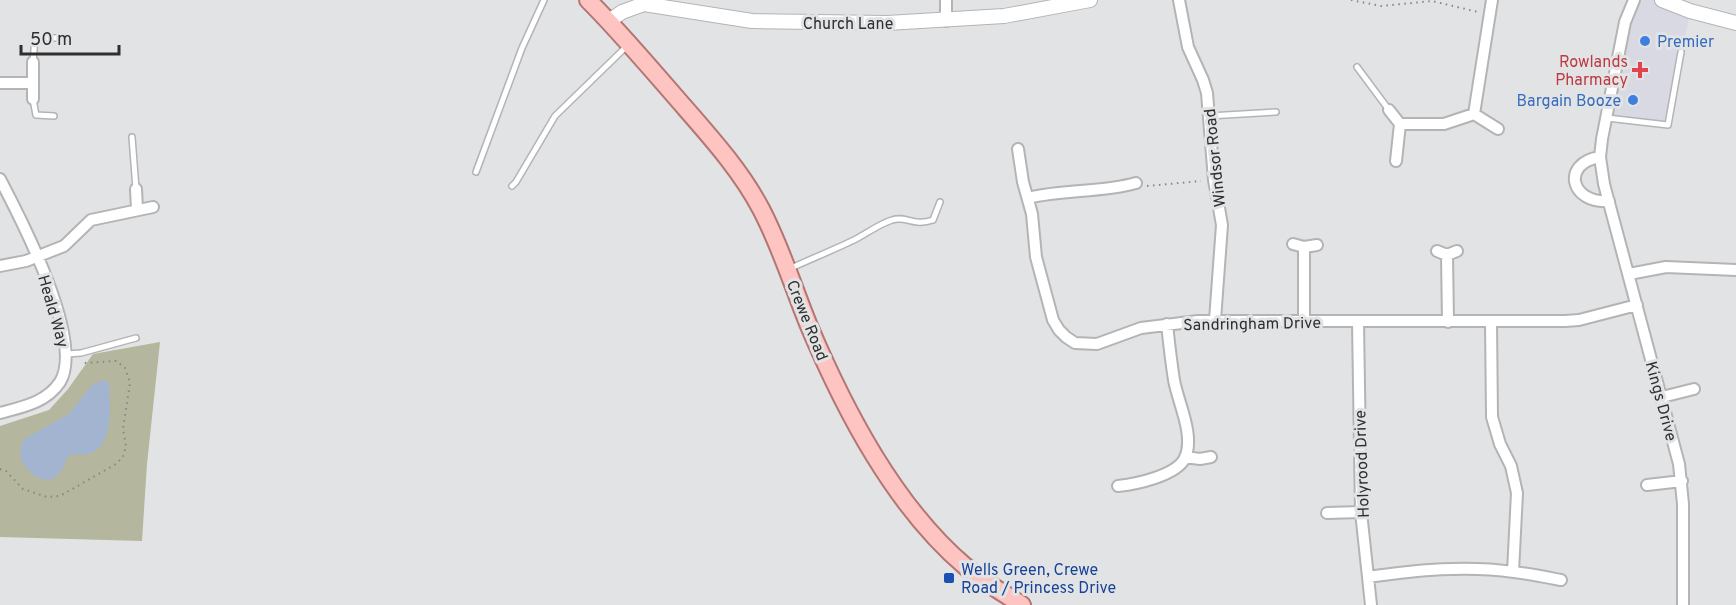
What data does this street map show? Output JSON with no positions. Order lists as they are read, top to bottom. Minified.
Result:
{"streets":{"main road":["Crewe Road"],"street":["Church Lane","Windsor Road","Heald Way","Sandringham Drive","Kings Drive","Holyrood Drive"]},"crossings":[["Church Lane","Crewe Road"],["Windsor Road","Sandringham Drive"],["Sandringham Drive","Kings Drive"],["Sandringham Drive","Holyrood Drive"]],"places":{"other":["Premier","Bargain Booze"],"health":["Rowlands Pharmacy"],"transit":["Wells Green, Crewe Road / Princess Drive"]},"scale_bar":"50 m"}
